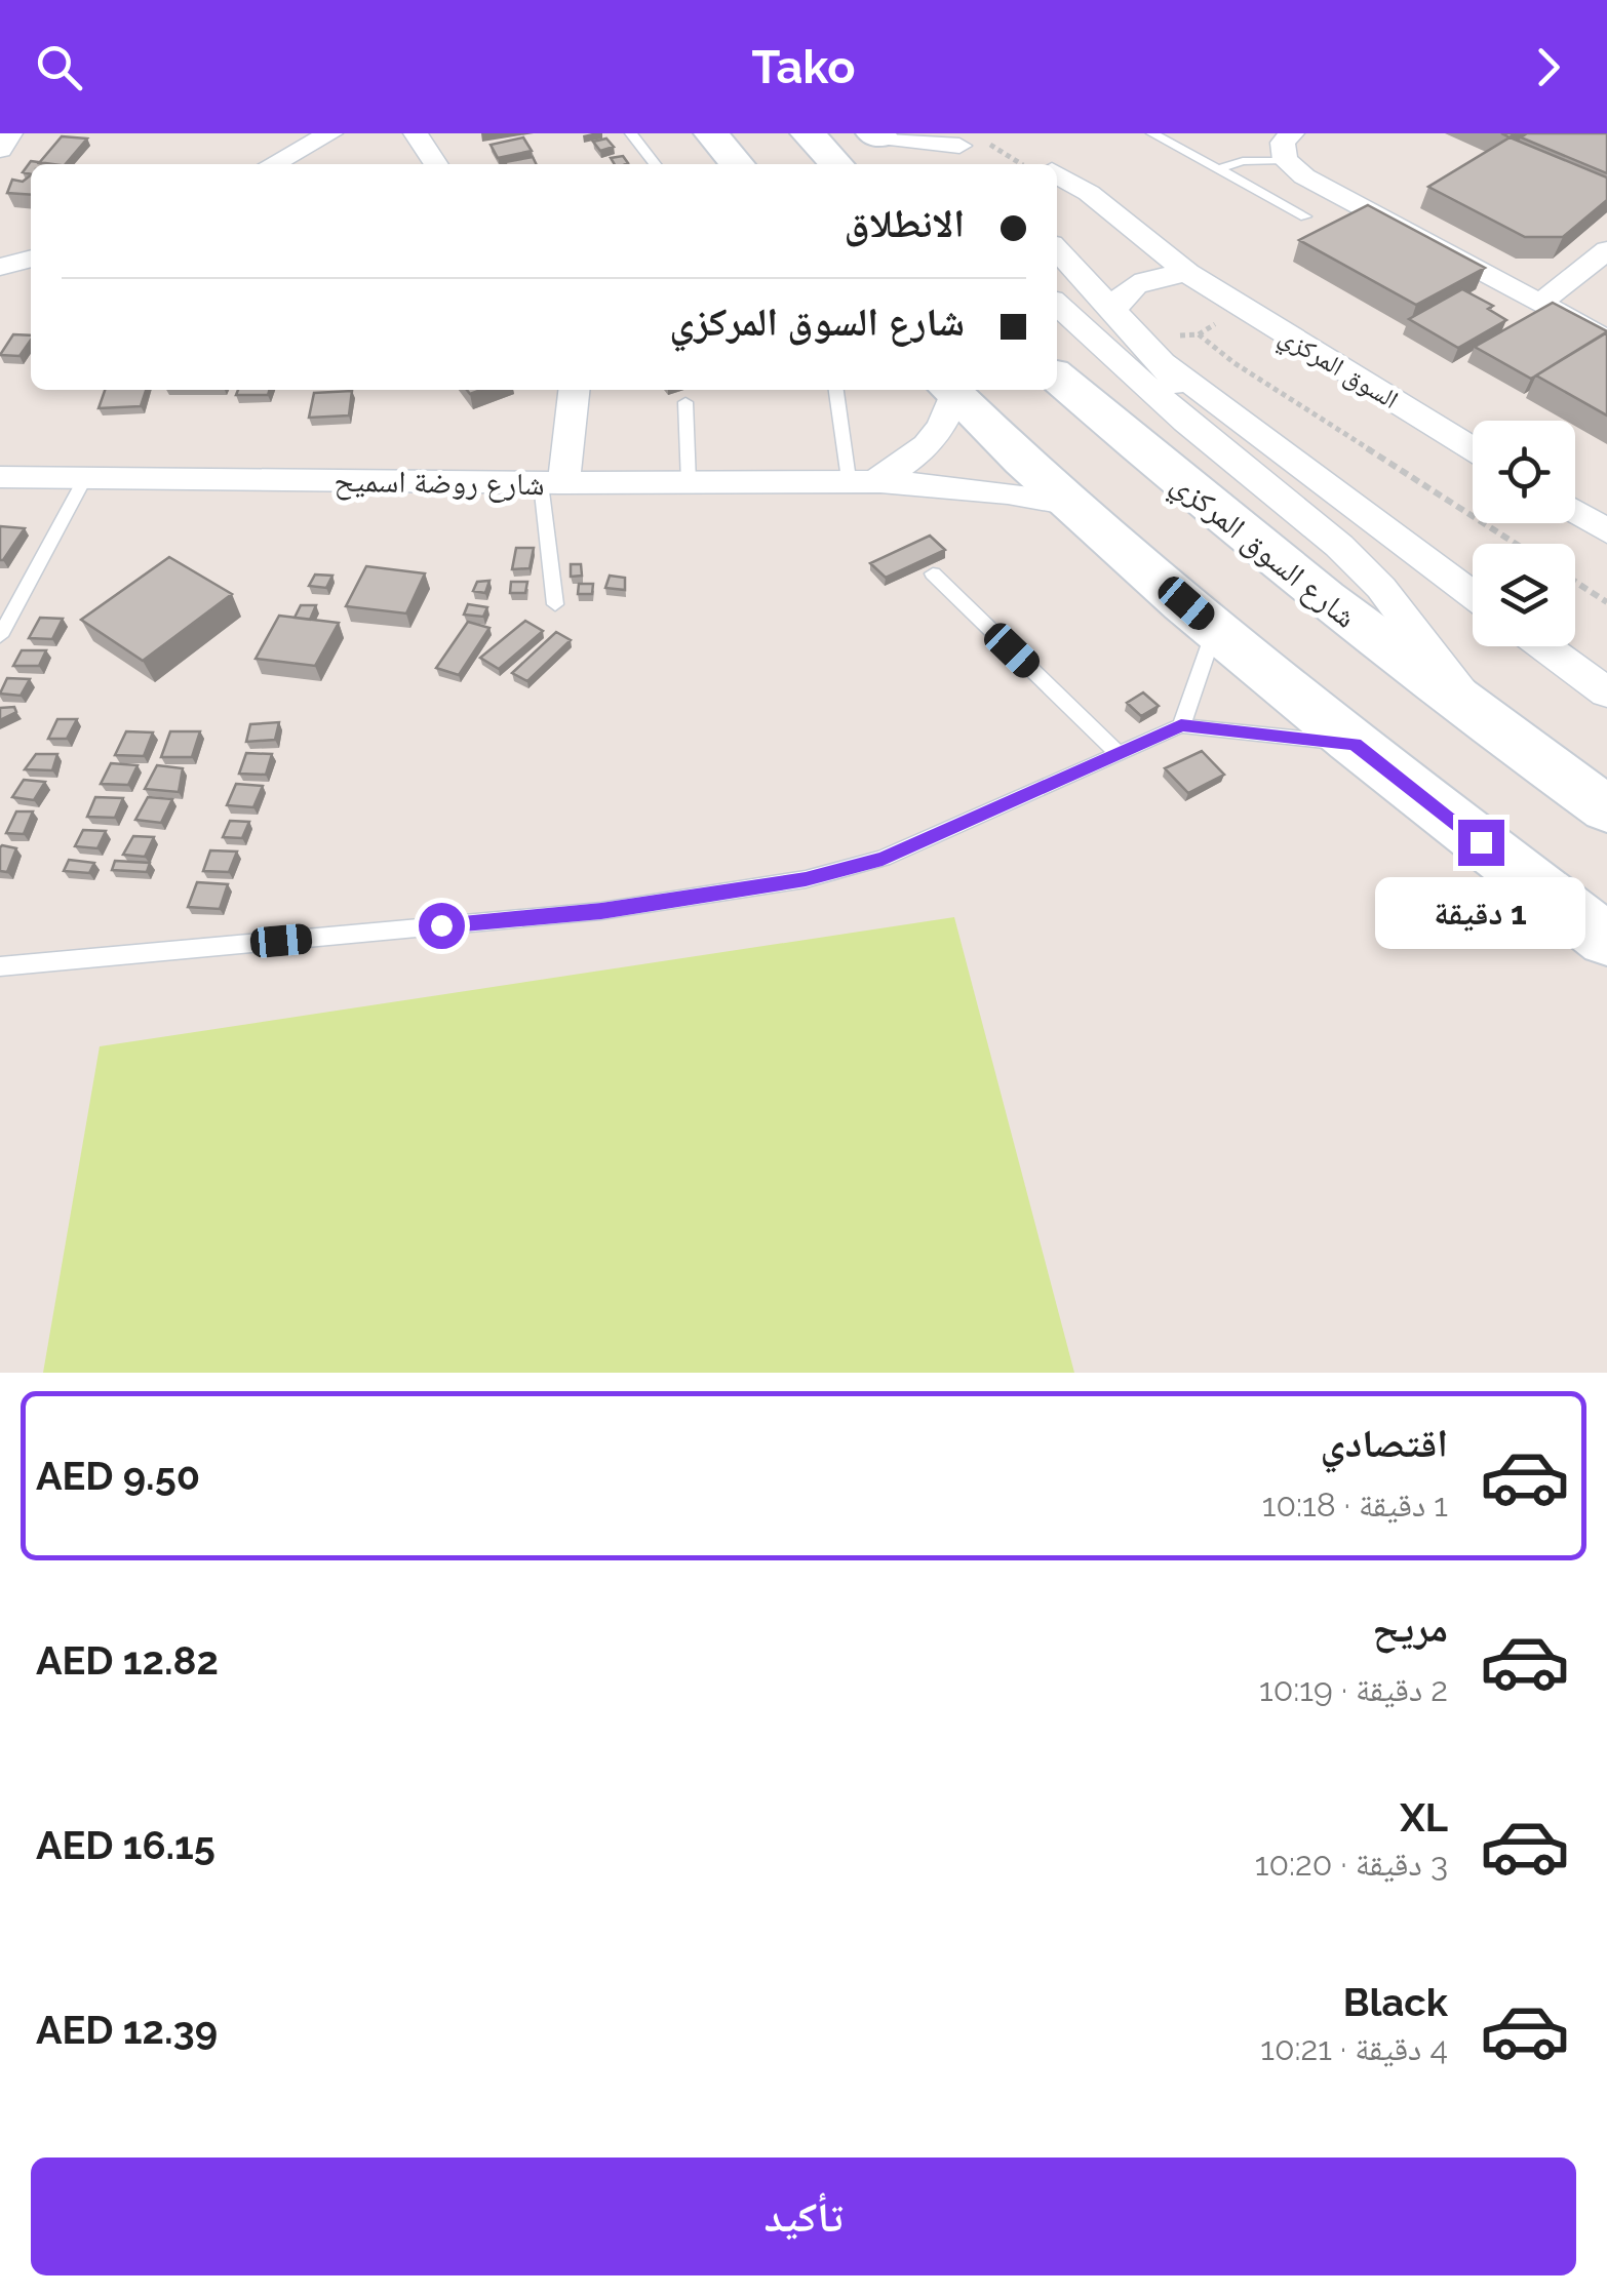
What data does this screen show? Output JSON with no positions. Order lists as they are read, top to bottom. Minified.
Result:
{"streets":{"main road":["شارع السوق المركزي"],"street":["السوق المركزي","شارع روضة اسميح"]},"page":{"header":"Tako","banner":["الانطلاق","شارع السوق المركزي"],"bubble":"1 دقيقة","list":[{"name":"اقتصادي","note":"1 دقيقة · 10:18","value":"AED 9.50"},{"name":"مريح","note":"2 دقيقة · 10:19","value":"AED 12.82"},{"name":"XL","note":"3 دقيقة · 10:20","value":"AED 16.15"},{"name":"Black","note":"4 دقيقة · 10:21","value":"AED 12.39"}],"buttons":"تأكيد"}}
